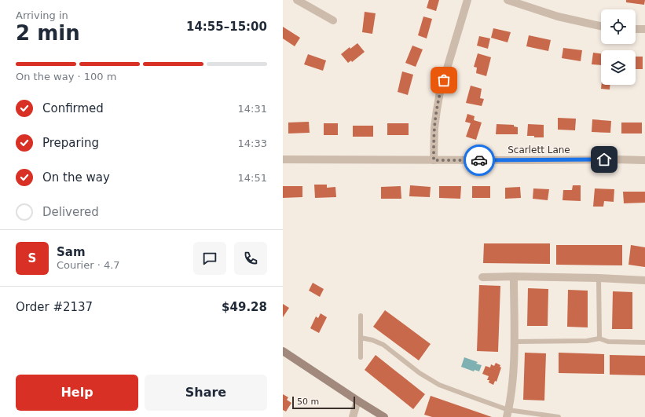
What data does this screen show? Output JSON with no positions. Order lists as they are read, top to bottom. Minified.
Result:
{"streets":{"street":["Scarlett Lane"]},"scale_bar":"50 m","page":{"heading":["2 min","Arriving in","14:55–15:00"],"panel":["Sam","Courier · 4.7","Order #2137","$49.28"],"bar":"On the way · 100 m","list":[["Confirmed","14:31"],["Preparing","14:33"],["On the way","14:51"],"Delivered"],"round":"S","buttons":["Help","Share"],"scale":"50 m"}}
